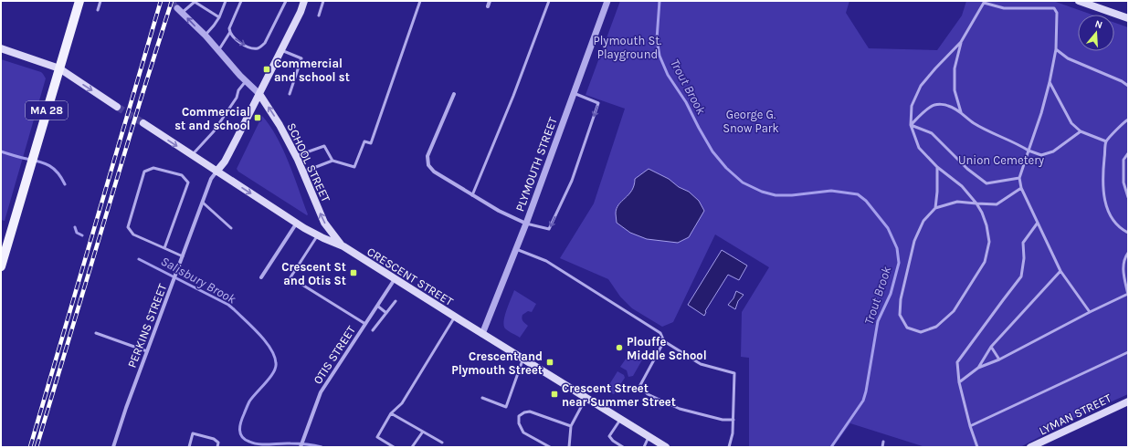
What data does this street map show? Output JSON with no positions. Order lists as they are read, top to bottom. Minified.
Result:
{"streets":{"main road":["MA 28","SCHOOL STREET","CRESCENT STREET","LYMAN STREET"],"street":["PLYMOUTH STREET","PERKINS STREET","OTIS STREET"]},"crossings":[["SCHOOL STREET","CRESCENT STREET"],["PLYMOUTH STREET","CRESCENT STREET"],["CRESCENT STREET","PERKINS STREET"],["CRESCENT STREET","OTIS STREET"]],"one_way":["SCHOOL STREET"],"water":["Trout Brook","Salisbury Brook"],"parks":["Plymouth St. Playground","George G. Snow Park","Union Cemetery"],"places":{"transit":["Commercial and school st","Commercial st and school","Crescent St and Otis St","Crescent and Plymouth Street","Crescent Street near Summer Street"],"other":["Plouffe Middle School"]},"north":"top"}
